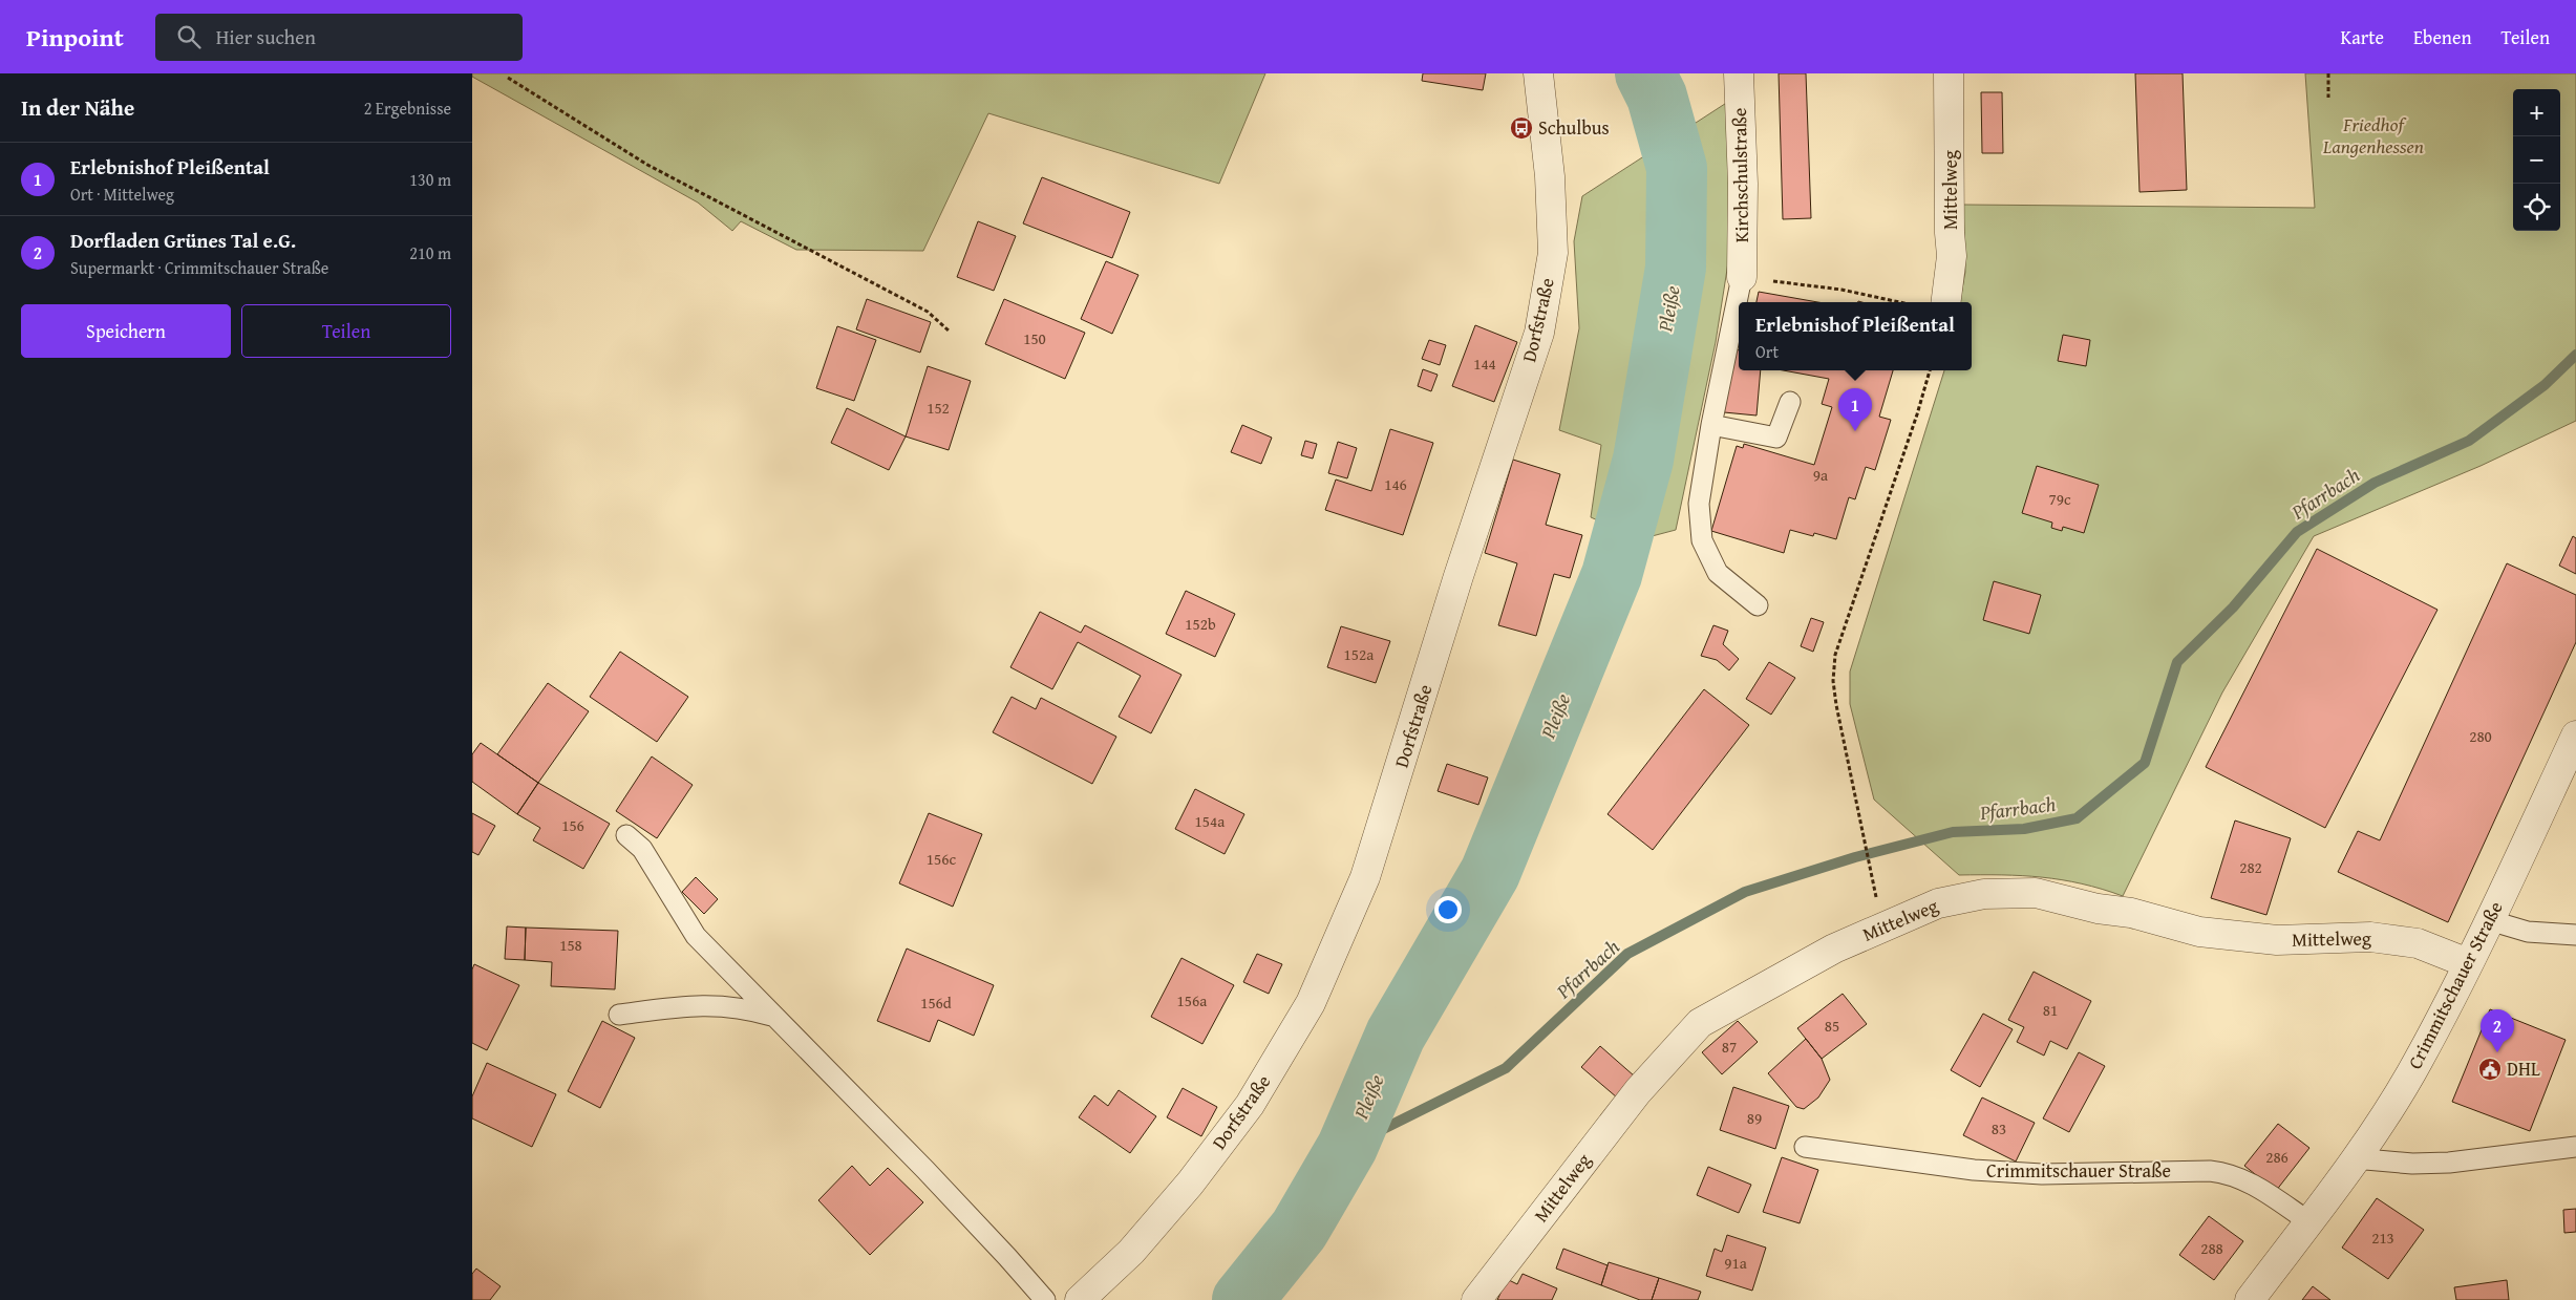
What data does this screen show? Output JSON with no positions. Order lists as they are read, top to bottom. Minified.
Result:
{"streets":{"street":["Kirchschulstraße","Mittelweg","Dorfstraße","Crimmitschauer Straße"]},"crossings":[["Mittelweg","Crimmitschauer Straße"]],"water":["Pleiße","Pfarrbach"],"parks":["Friedhof Langenhessen"],"places":{"bus stop":["Schulbus"],"public building":["DHL"]},"house_numbers":["150","144","152","9a","146","79c","152b","152a","280","154a","156","156c","282","158","156a","156d","81","85","87","89","83","286","213","288","91a"],"page":{"header":"Pinpoint","search":"Hier suchen","nav":["Karte","Ebenen","Teilen"],"heading":["In der Nähe","2 Ergebnisse"],"map_buttons":["+","−"],"list":[{"mark":"1","name":"Erlebnishof Pleißental","note":"Ort · Mittelweg","value":"130 m"},{"mark":"2","name":"Dorfladen Grünes Tal e.G.","note":"Supermarkt · Crimmitschauer Straße","value":"210 m"}],"buttons":["Speichern","Teilen"],"popup":["Erlebnishof Pleißental","Ort"],"pins":["1","2"]}}
